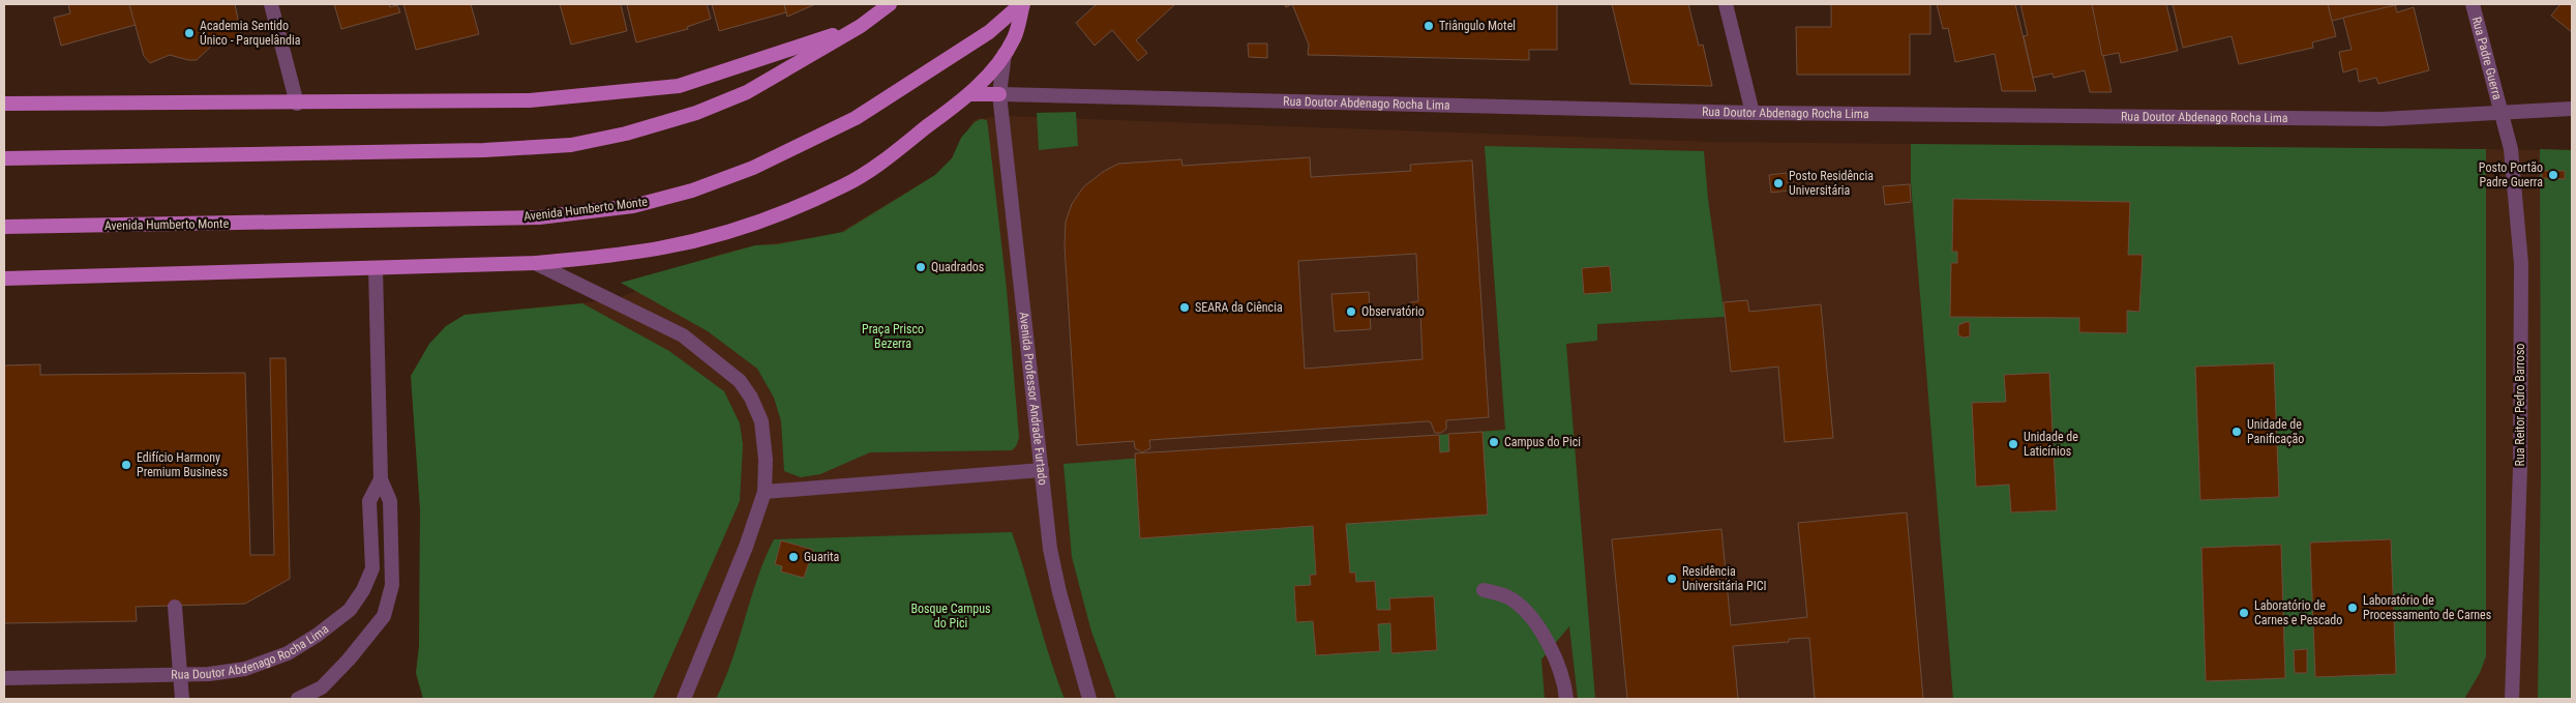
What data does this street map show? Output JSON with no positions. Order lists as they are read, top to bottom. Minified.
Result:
{"streets":{"main road":["Avenida Humberto Monte"],"street":["Rua Padre Guerra","Rua Doutor Abdenago Rocha Lima","Avenida Professor Andrade Furtado","Rua Reitor Pedro Barroso"]},"crossings":[["Rua Padre Guerra","Rua Doutor Abdenago Rocha Lima"],["Rua Padre Guerra","Rua Reitor Pedro Barroso"],["Rua Doutor Abdenago Rocha Lima","Avenida Professor Andrade Furtado"],["Rua Doutor Abdenago Rocha Lima","Rua Reitor Pedro Barroso"]],"parks":["Praça Prisco Bezerra","Bosque Campus do Pici"],"places":["Triângulo Motel","Academia Sentido Único - Parquelândia","Posto Portão Padre Guerra","Posto Residência Universitária","Quadrados","SEARA da Ciência","Observatório","Unidade de Panificação","Campus do Pici","Unidade de Laticínios","Edifício Harmony Premium Business","Guarita","Residência Universitária PICI","Laboratório de Processamento de Carnes","Laboratório de Carnes e Pescado"]}
